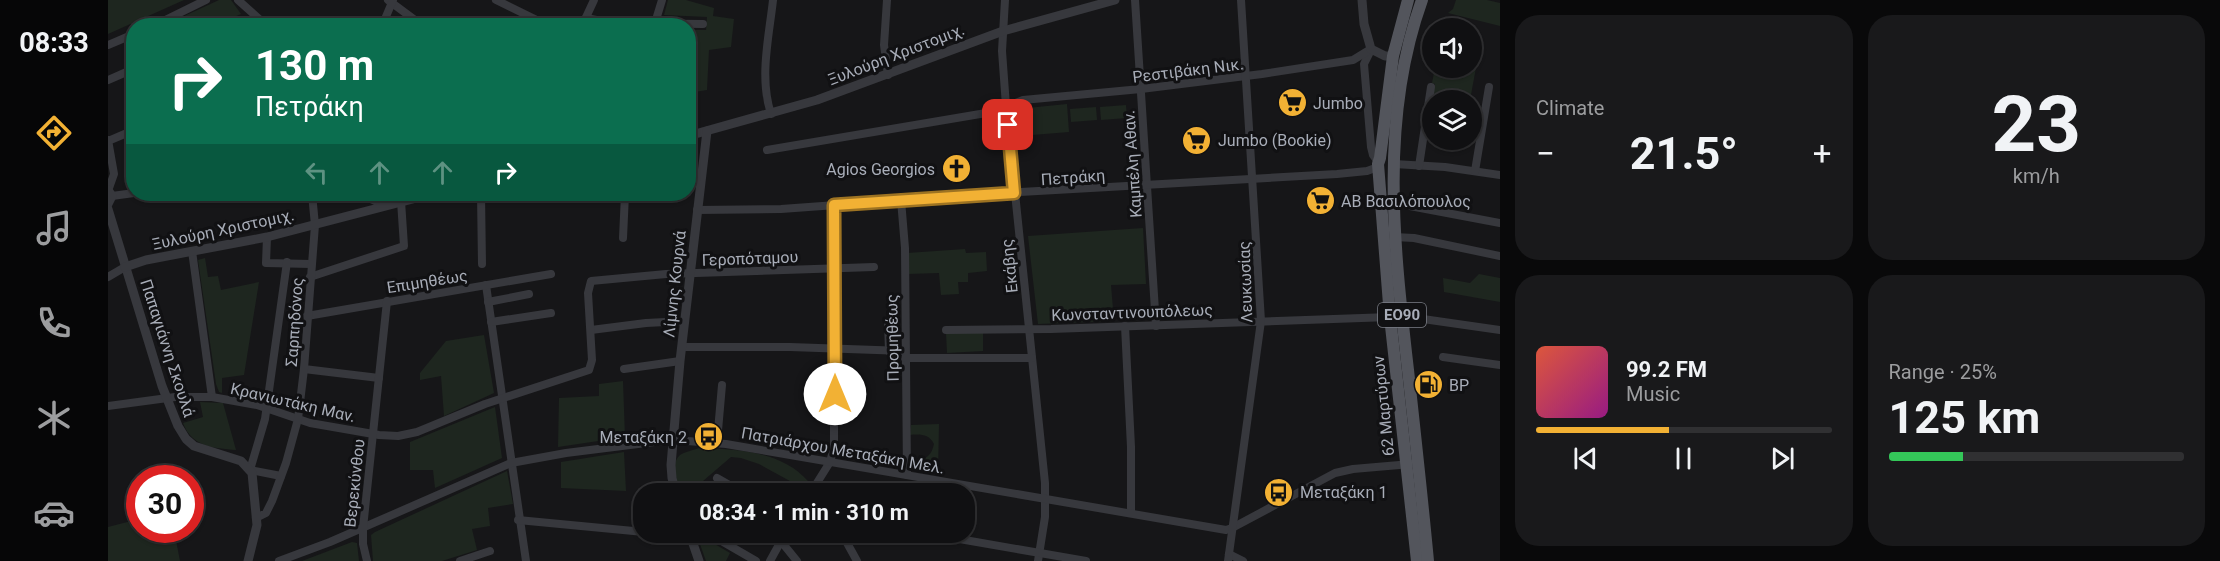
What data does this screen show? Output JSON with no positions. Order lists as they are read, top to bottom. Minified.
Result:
{"streets":{"main road":["ΕΟ90","62 Μαρτύρων"],"street":["Ξυλούρη Χριστομιχ.","Ρεστιβάκη Νικ.","Καμπέλη Αθαν.","Πετράκη","Γεροπόταμου","Εκάβης","Επιμηθέως","Λευκωσίας","Λίμνης Κουρνά","Κωνσταντινουπόλεως","Σαρπηδόνος","Προμηθέως","Παπαγιάννη Σκουλά","Κρανιωτάκη Μαν.","Πατριάρχου Μεταξάκη Μελ.","Βερεκύνθου"]},"crossings":[["Ξυλούρη Χριστομιχ.","Εκάβης"],["Ξυλούρη Χριστομιχ.","Λίμνης Κουρνά"],["Ξυλούρη Χριστομιχ.","Σαρπηδόνος"],["Ξυλούρη Χριστομιχ.","Παπαγιάννη Σκουλά"],["Ρεστιβάκη Νικ.","Καμπέλη Αθαν."],["Ρεστιβάκη Νικ.","Εκάβης"],["Ρεστιβάκη Νικ.","Λευκωσίας"],["Καμπέλη Αθαν.","Πετράκη"],["Καμπέλη Αθαν.","Κωνσταντινουπόλεως"],["Πετράκη","Εκάβης"],["Πετράκη","Λευκωσίας"],["Πετράκη","Λίμνης Κουρνά"],["Πετράκη","Προμηθέως"],["Πετράκη","62 Μαρτύρων"],["Γεροπόταμου","Λίμνης Κουρνά"],["Γεροπόταμου","Κρανιωτάκη Μαν."],["Εκάβης","Κωνσταντινουπόλεως"],["Εκάβης","Πατριάρχου Μεταξάκη Μελ."],["Επιμηθέως","Σαρπηδόνος"],["Επιμηθέως","Βερεκύνθου"],["Λευκωσίας","Κωνσταντινουπόλεως"],["Λευκωσίας","Πατριάρχου Μεταξάκη Μελ."],["Λίμνης Κουρνά","Πατριάρχου Μεταξάκη Μελ."],["Κωνσταντινουπόλεως","62 Μαρτύρων"],["Σαρπηδόνος","Κρανιωτάκη Μαν."],["Προμηθέως","Πατριάρχου Μεταξάκη Μελ."],["Παπαγιάννη Σκουλά","Κρανιωτάκη Μαν."],["Κρανιωτάκη Μαν.","Βερεκύνθου"],["Πατριάρχου Μεταξάκη Μελ.","Βερεκύνθου"]],"places":{"supermarket":["Jumbo","Jumbo (Bookie)","ΑΒ Βασιλόπουλος"],"church":["Agios Georgios"],"fuel station":["BP"],"bus stop":["Μεταξάκη 2","Μεταξάκη 1"]},"page":{"tabs":"08:33","tile":["Climate",["23","km/h"],["Range · 25%","125 km"]],"turn":["130 m","Πετράκη"],"heat":["−","21.5°","+"],"song":["99.2 FM","Music"],"limit":"30","trip":"08:34 · 1 min · 310 m"}}
